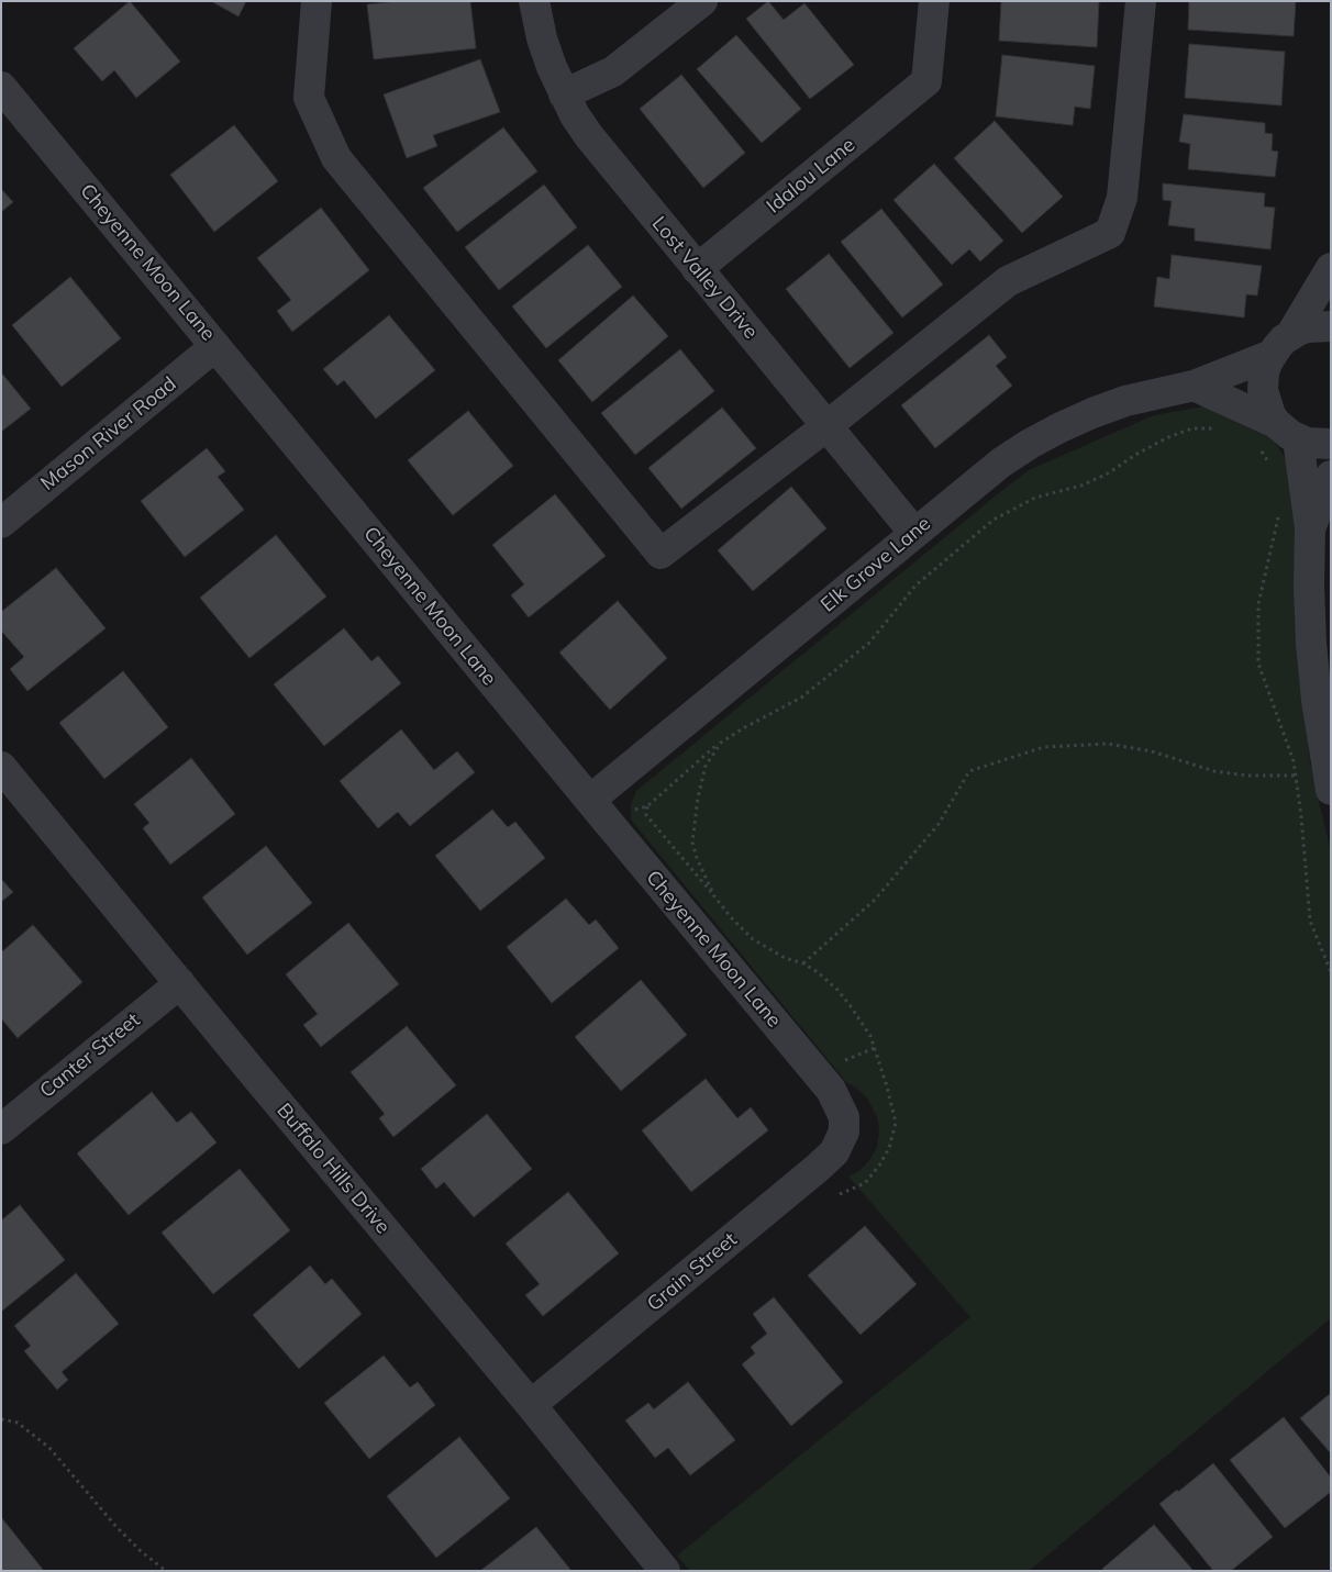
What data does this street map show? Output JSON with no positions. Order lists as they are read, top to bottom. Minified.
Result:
{"streets":{"street":["Idalou Lane","Cheyenne Moon Lane","Lost Valley Drive","Mason River Road","Elk Grove Lane","Canter Street","Buffalo Hills Drive","Grain Street"]},"crossings":[["Idalou Lane","Lost Valley Drive"],["Cheyenne Moon Lane","Mason River Road"],["Cheyenne Moon Lane","Elk Grove Lane"],["Cheyenne Moon Lane","Grain Street"],["Lost Valley Drive","Elk Grove Lane"],["Canter Street","Buffalo Hills Drive"],["Buffalo Hills Drive","Grain Street"]]}
